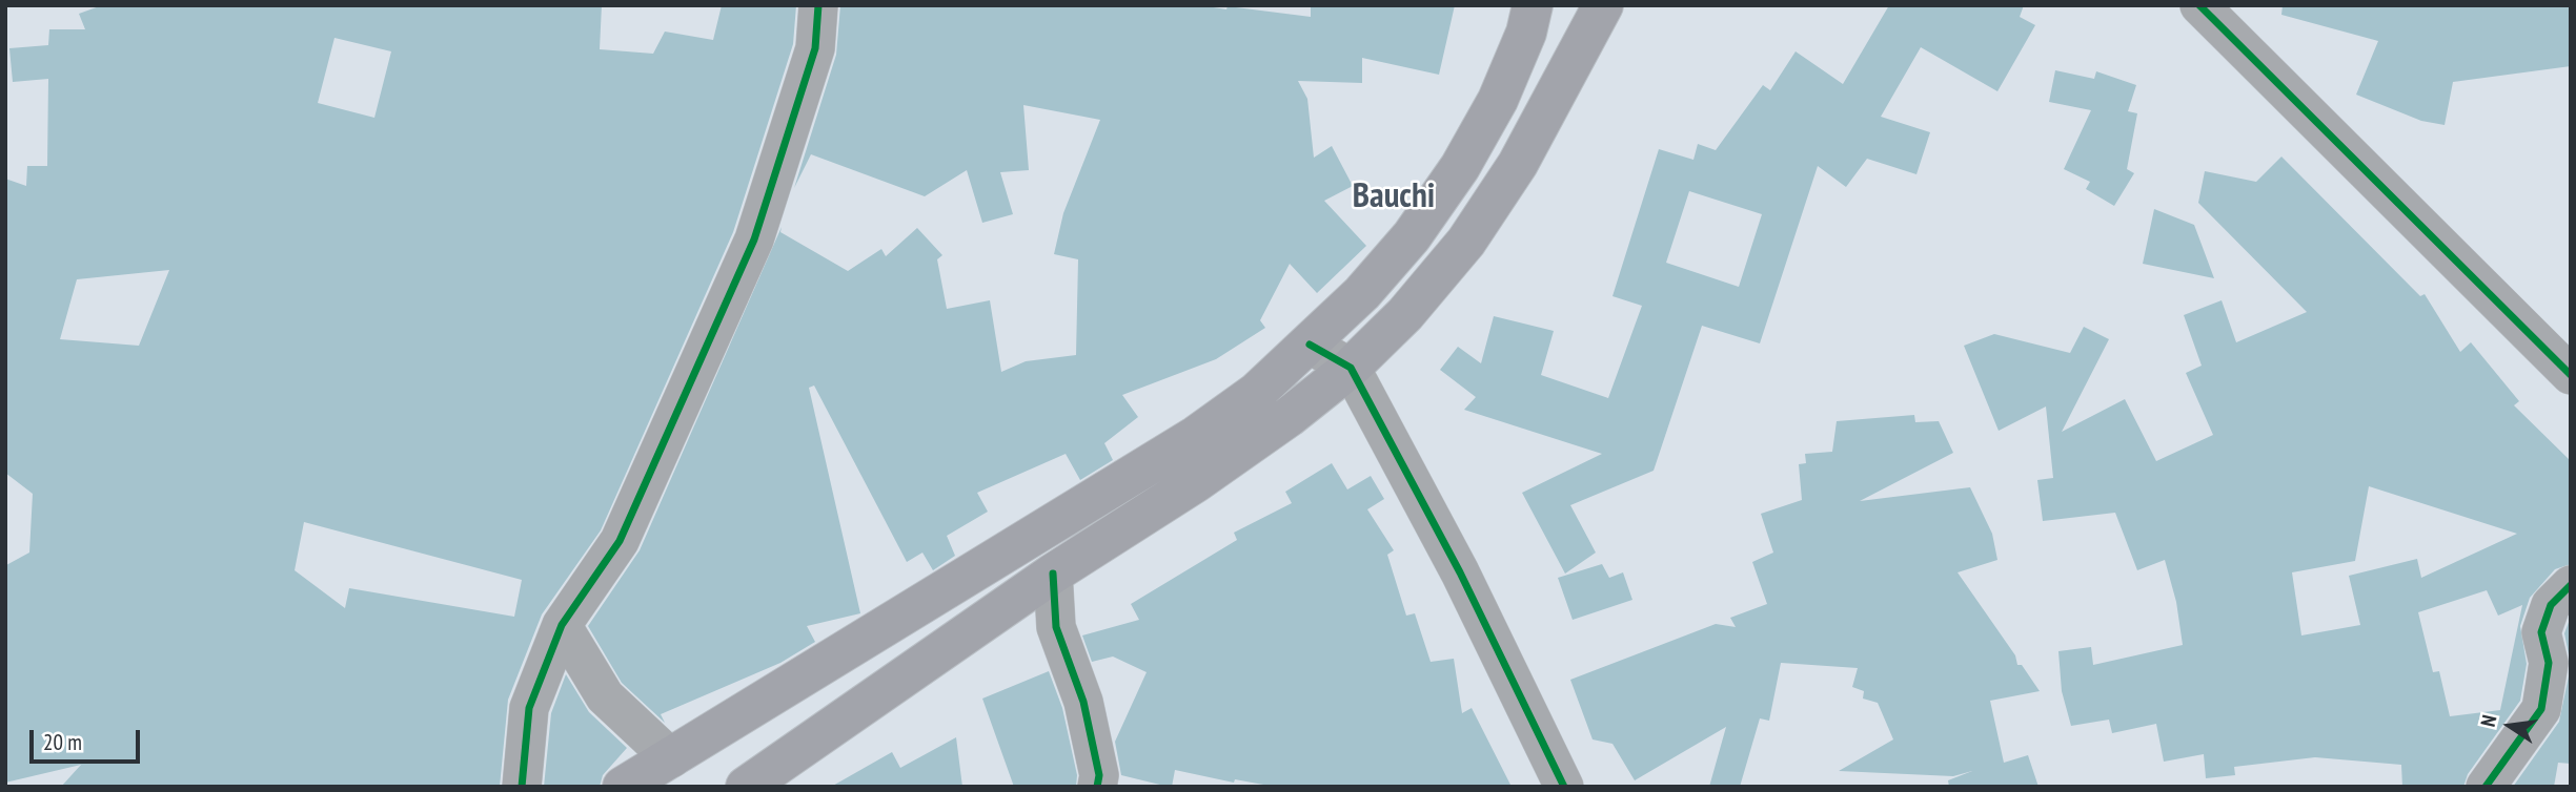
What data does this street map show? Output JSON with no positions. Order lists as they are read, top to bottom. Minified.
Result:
{"districts":["Bauchi"],"scale_bar":"20 m","north":"left"}
